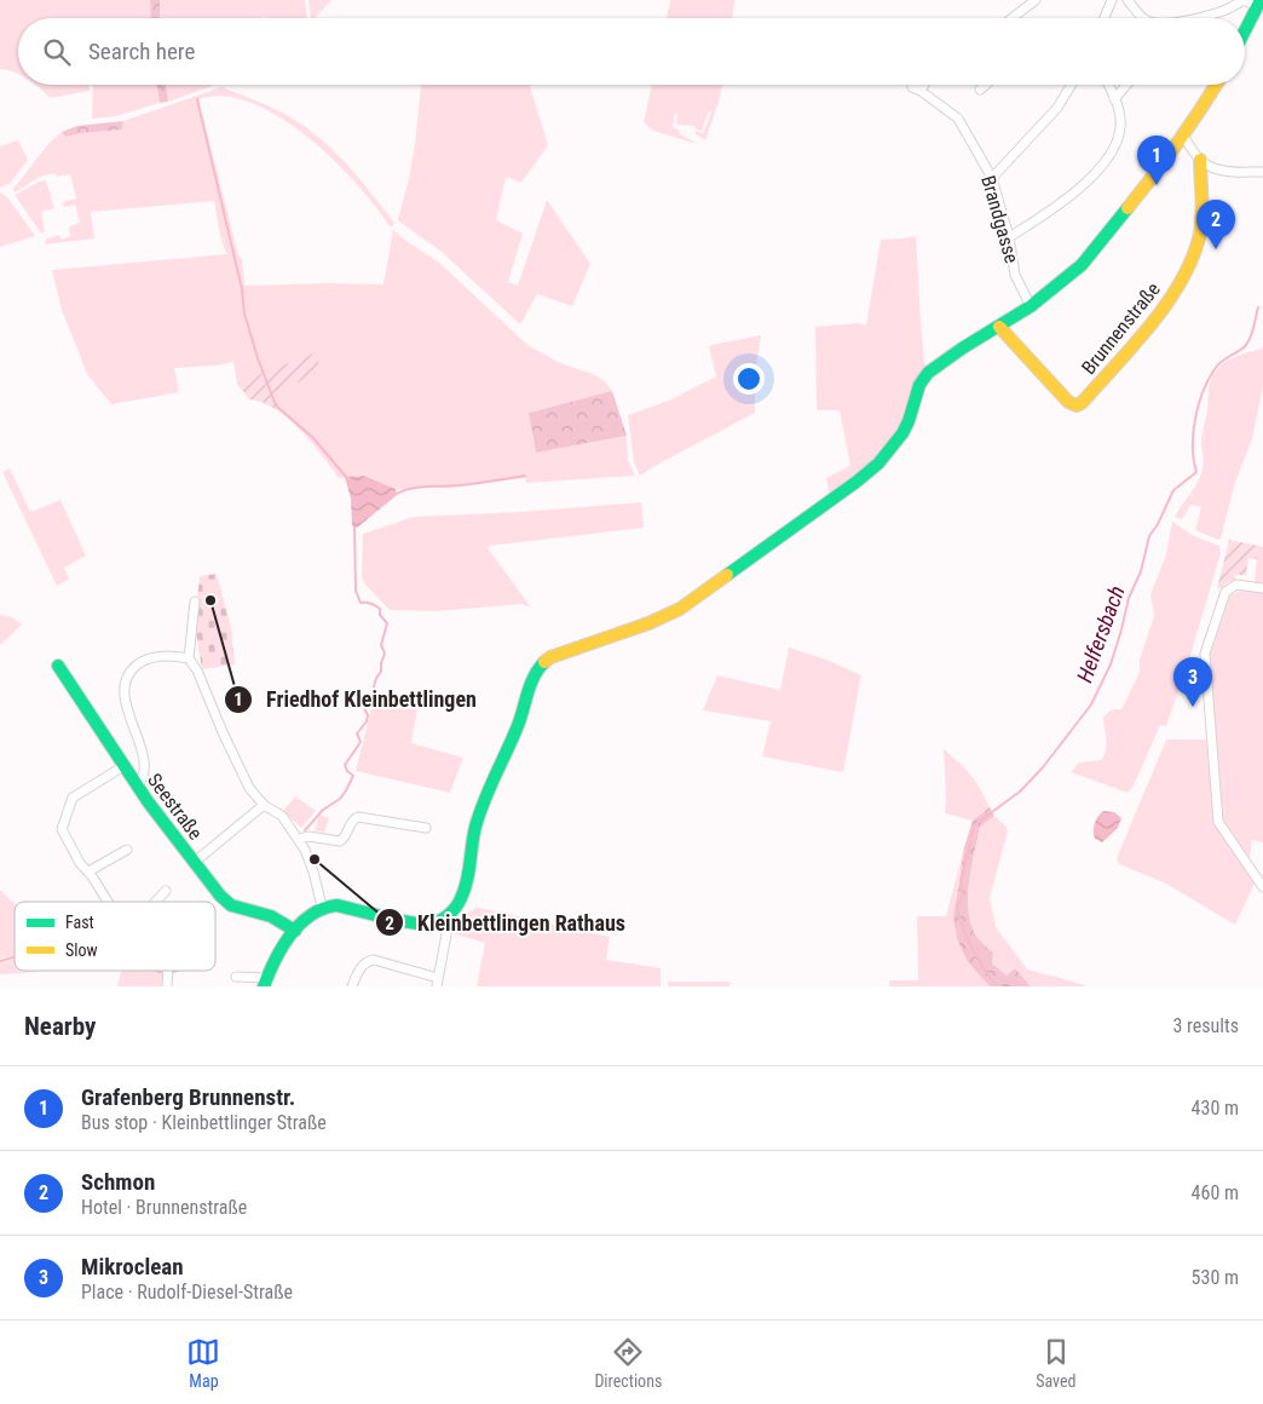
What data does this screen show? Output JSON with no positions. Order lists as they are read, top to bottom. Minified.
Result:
{"streets":{"street":["Brandgasse","Brunnenstraße","Seestraße"]},"water":["Helfersbach"],"places":["Friedhof Kleinbettlingen","Kleinbettlingen Rathaus"],"legend":["Fast","Slow"],"page":{"search":"Search here","pins":["1","2","3"],"heading":["Nearby","3 results"],"list":[{"mark":"1","name":"Grafenberg Brunnenstr.","note":"Bus stop · Kleinbettlinger Straße","value":"430 m"},{"mark":"2","name":"Schmon","note":"Hotel · Brunnenstraße","value":"460 m"},{"mark":"3","name":"Mikroclean","note":"Place · Rudolf-Diesel-Straße","value":"530 m"}],"nav":["Map","Directions","Saved"]}}
